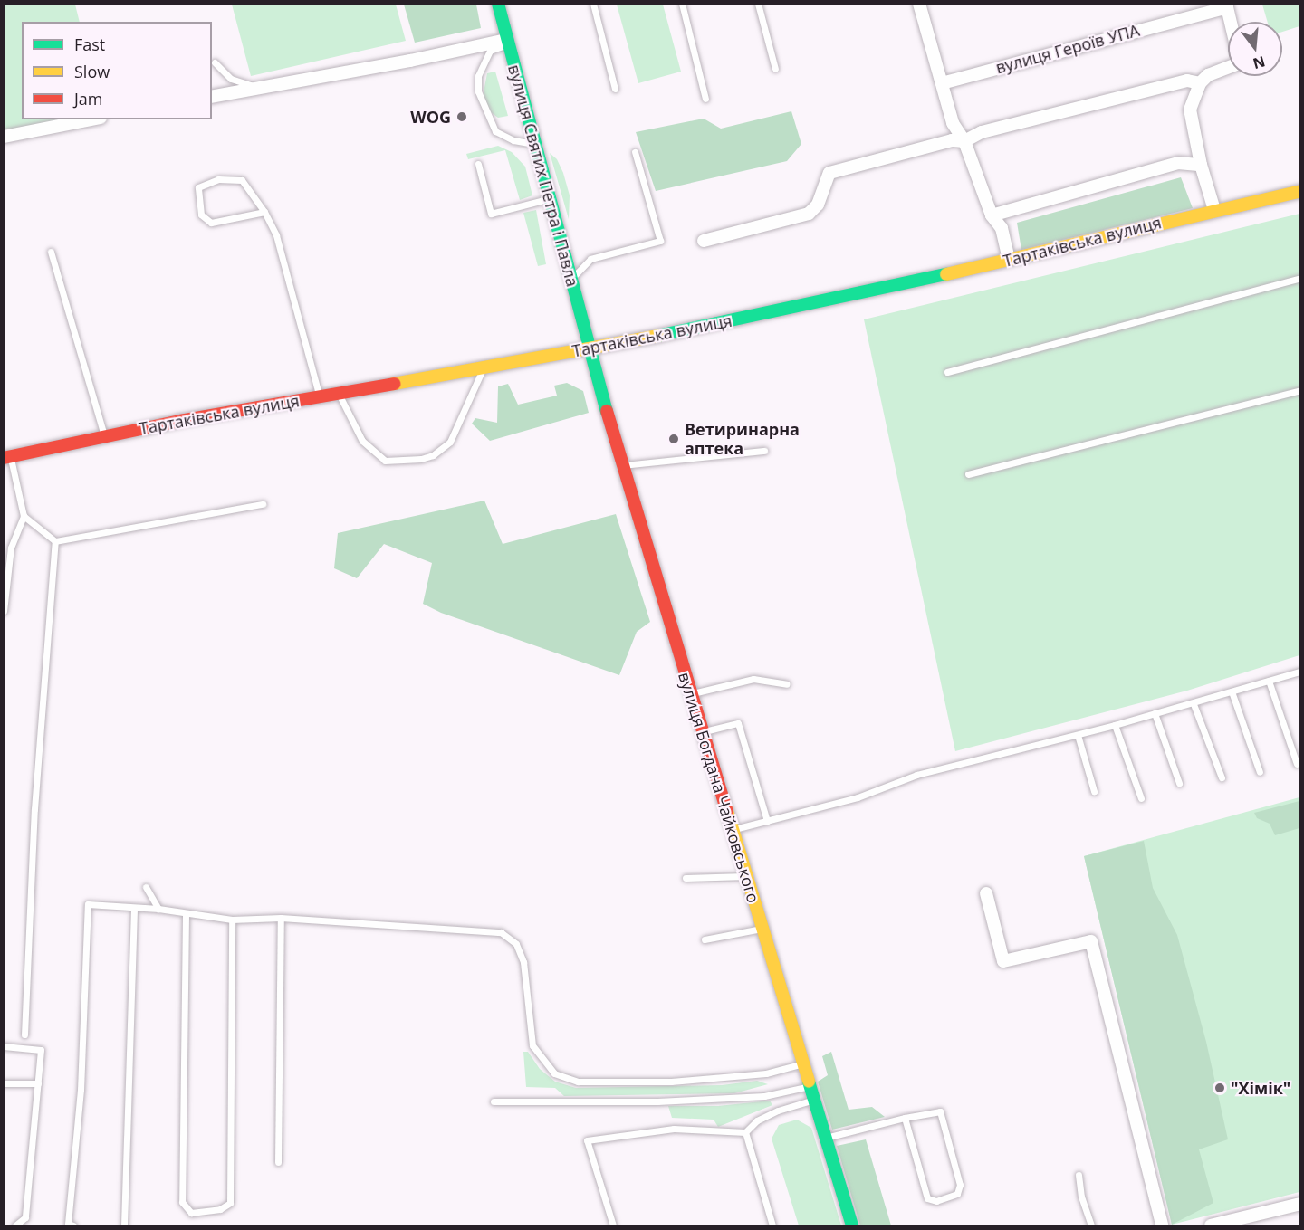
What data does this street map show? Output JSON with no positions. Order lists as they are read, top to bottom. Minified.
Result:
{"streets":{"street":["вулиця Героїв УПА","вулиця Святих Петра і Павла","Тартаківська вулиця","вулиця Богдана Чайковського"]},"crossings":[["вулиця Святих Петра і Павла","Тартаківська вулиця"],["вулиця Святих Петра і Павла","вулиця Богдана Чайковського"],["Тартаківська вулиця","вулиця Богдана Чайковського"]],"places":["WOG","Ветиринарна аптека","\"Хімік\""],"legend":["Fast","Slow","Jam"],"north":"bottom"}
